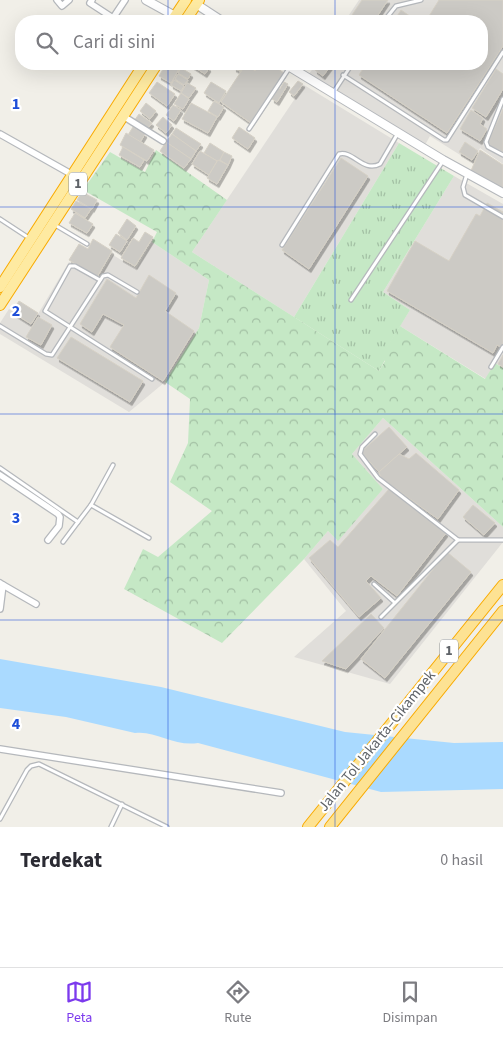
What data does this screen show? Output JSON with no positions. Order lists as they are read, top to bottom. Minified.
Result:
{"streets":{"highway":["1","Jalan Tol Jakarta–Cikampek"]},"page":{"search":"Cari di sini","heading":["Terdekat","0 hasil"],"nav":["Peta","Rute","Disimpan"]},"grid":{"rows":["1","2","3","4"]}}
